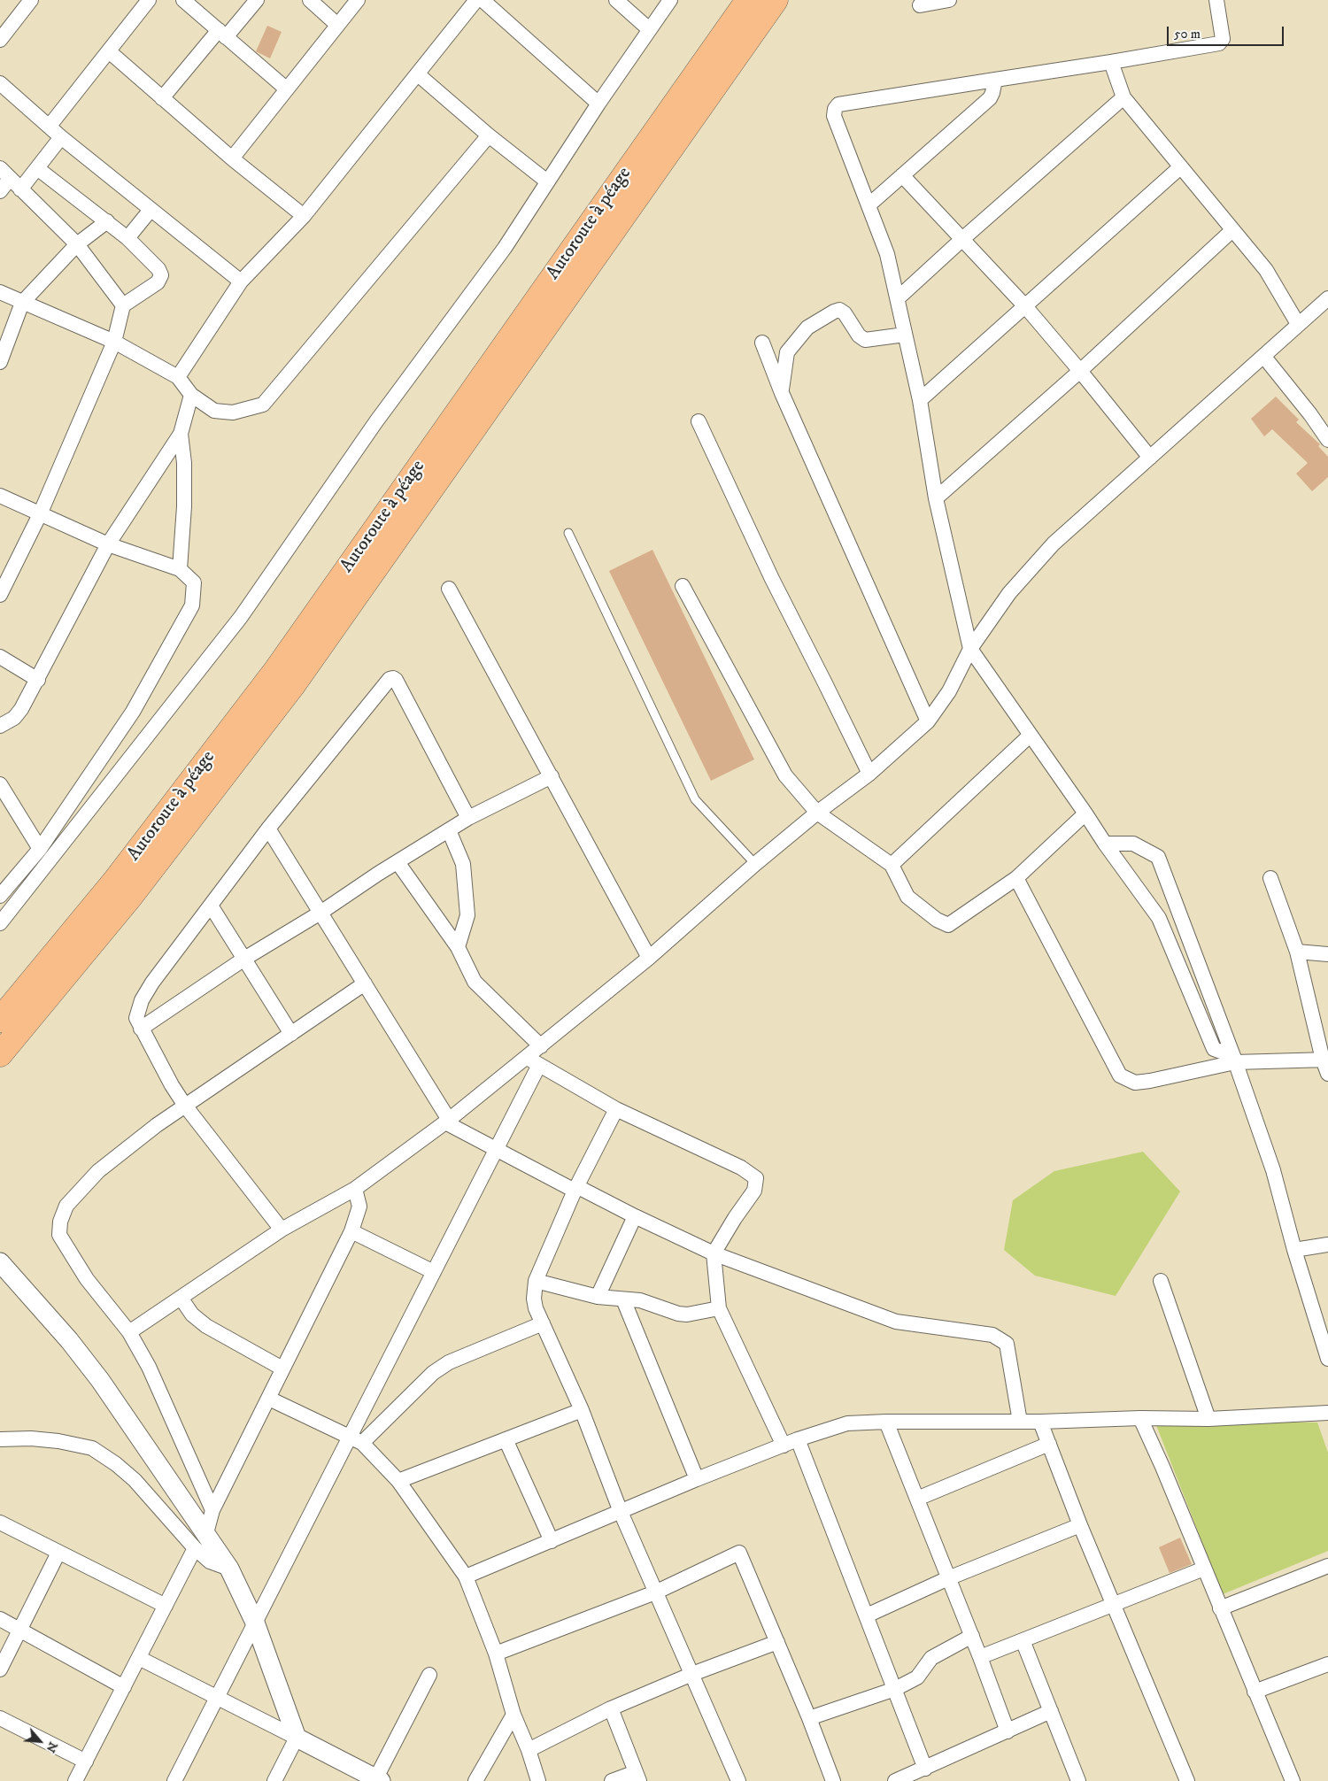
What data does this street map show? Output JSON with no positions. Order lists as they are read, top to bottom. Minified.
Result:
{"streets":{"highway":["Autoroute à péage"]},"scale_bar":"50 m","north":"bottom right"}
